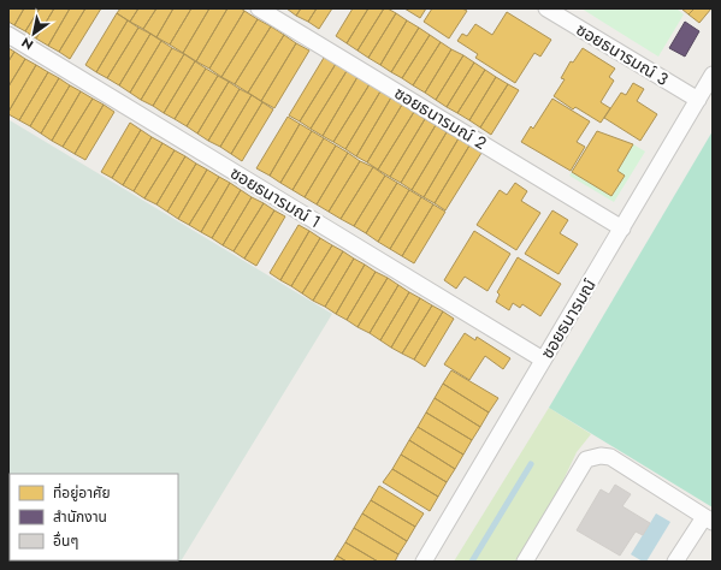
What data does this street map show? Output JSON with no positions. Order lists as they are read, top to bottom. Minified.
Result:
{"streets":{"street":["ซอยธนารมณ์ 3","ซอยธนารมณ์ 2","ซอยธนารมณ์ 1","ซอยธนารมณ์"]},"crossings":[["ซอยธนารมณ์ 3","ซอยธนารมณ์"],["ซอยธนารมณ์ 2","ซอยธนารมณ์"],["ซอยธนารมณ์ 1","ซอยธนารมณ์"]],"legend":["ที่อยู่อาศัย","สำนักงาน","อื่นๆ"],"north":"bottom left"}
